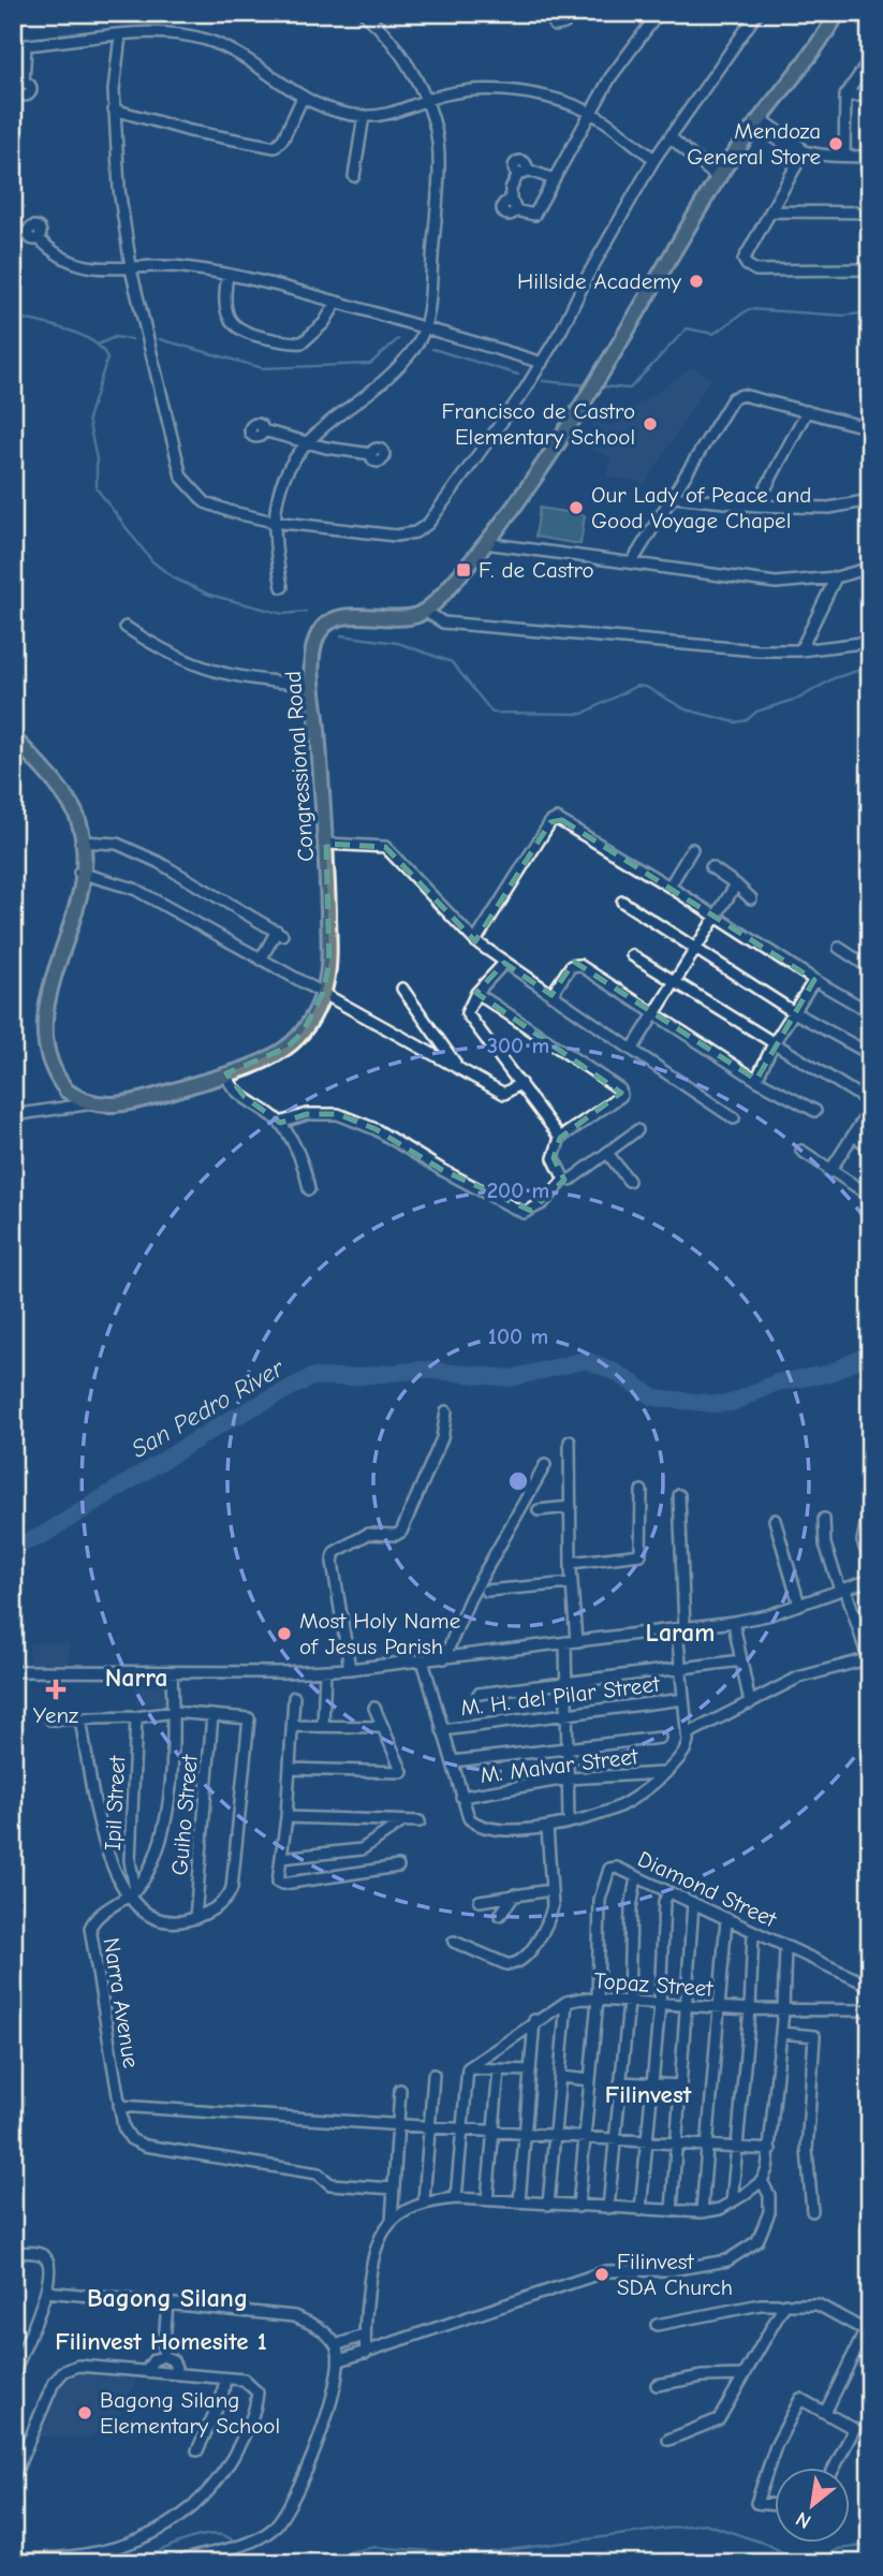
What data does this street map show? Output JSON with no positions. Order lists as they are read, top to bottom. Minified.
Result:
{"streets":{"main road":["Congressional Road"],"street":["M. H. del Pilar Street","M. Malvar Street","Ipil Street","Guiho Street","Diamond Street","Topaz Street","Narra Avenue"]},"crossings":[["Ipil Street","Narra Avenue"],["Diamond Street","Topaz Street"]],"districts":["Laram","Narra","Filinvest","Bagong Silang","Filinvest Homesite 1"],"water":["San Pedro River"],"places":{"other":["Mendoza General Store","Hillside Academy","Francisco de Castro Elementary School","Our Lady of Peace and Good Voyage Chapel","Most Holy Name of Jesus Parish","Filinvest SDA Church","Bagong Silang Elementary School"],"transit":["F. de Castro"],"health":["Yenz"]},"north":"bottom left","rings":["300 m","200 m","100 m"]}
